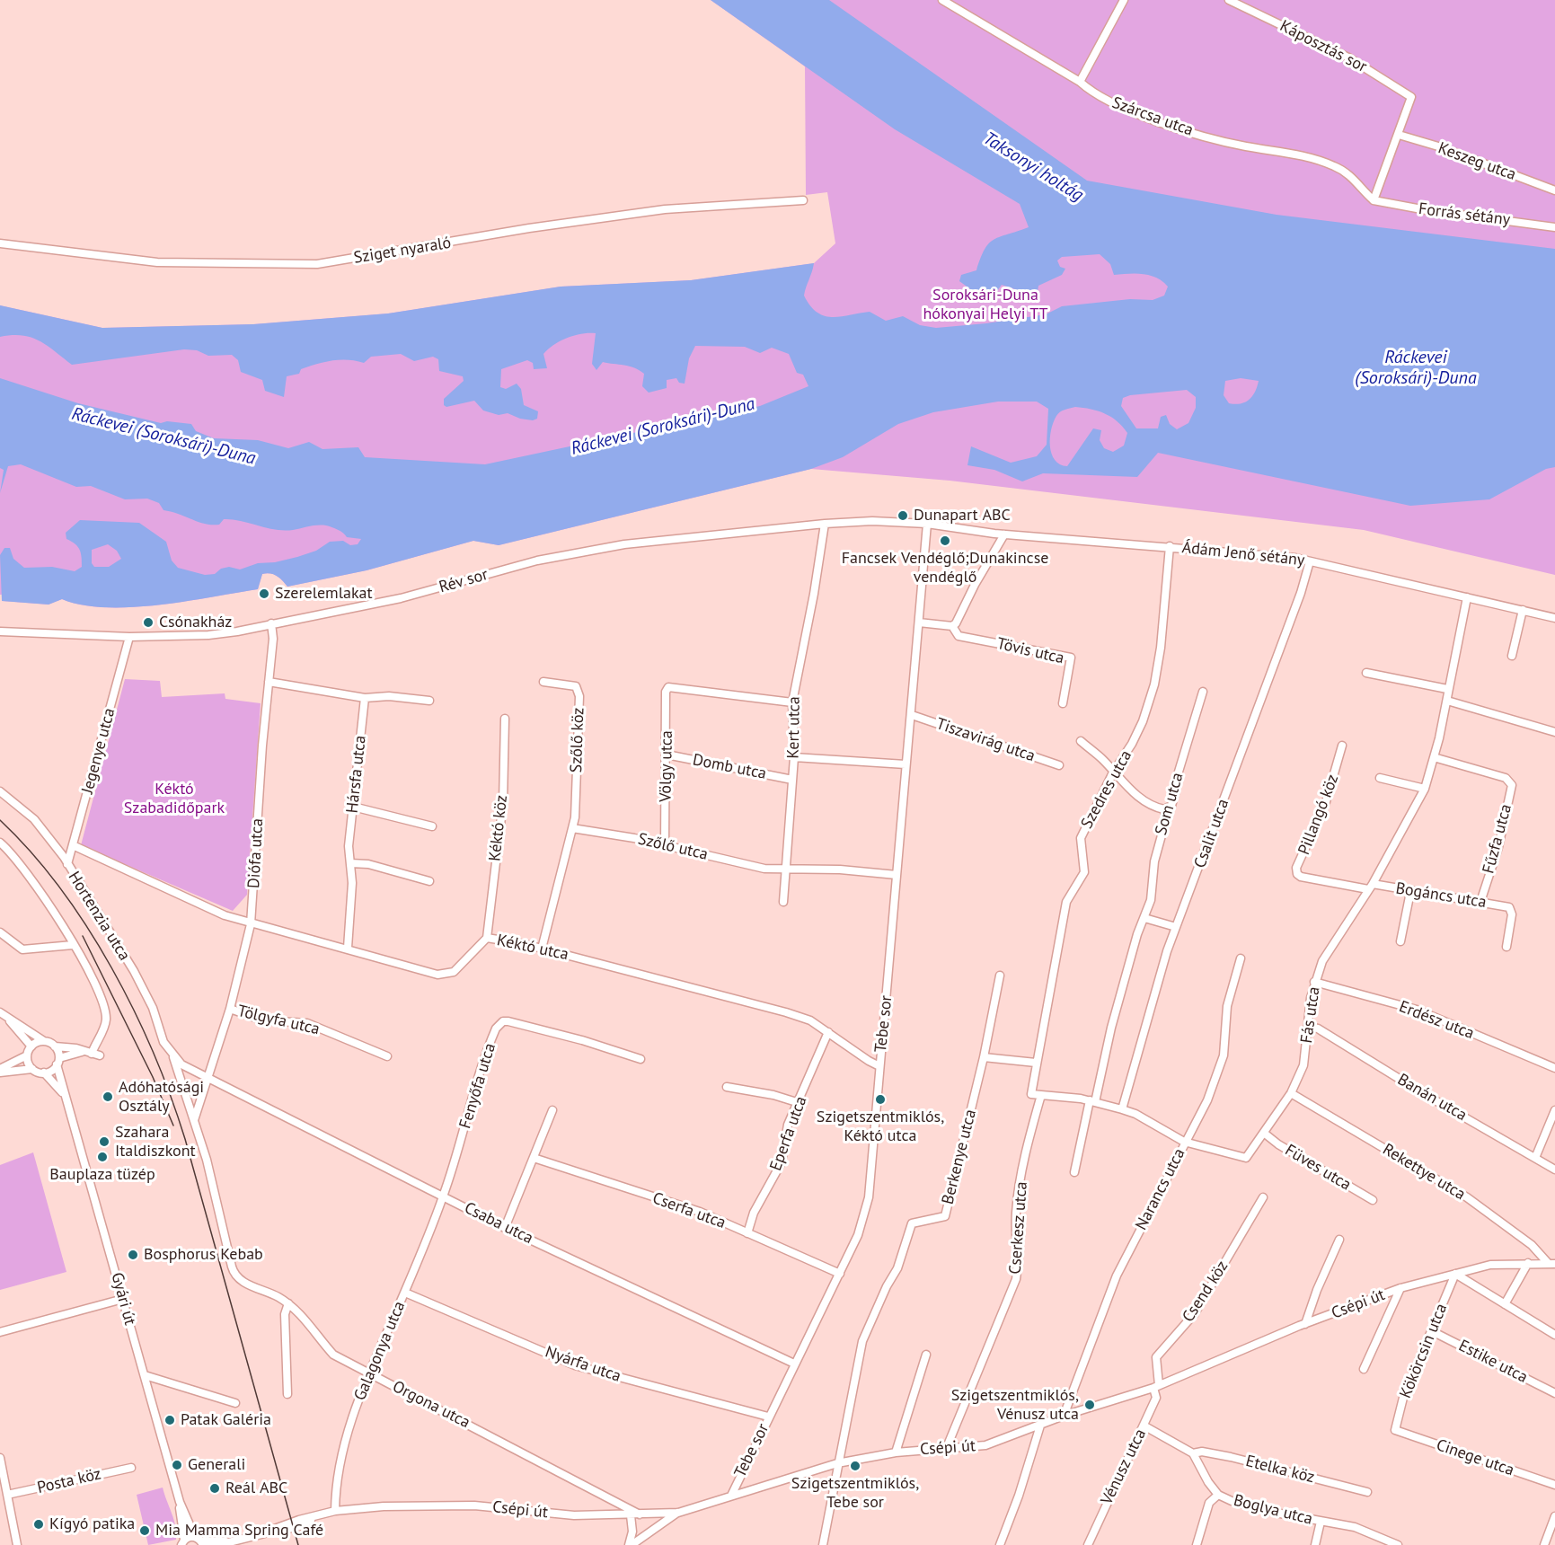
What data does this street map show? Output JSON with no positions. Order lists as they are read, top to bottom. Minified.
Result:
{"streets":{"street":["Káposztás sor","Szárcsa utca","Keszeg utca","Forrás sétány","Sziget nyaraló","Ádám Jenő sétány","Rév sor","Tövis utca","Kert utca","Szőlő köz","Tiszavirág utca","Jegenye utca","Völgy utca","Domb utca","Hársfa utca","Szedres utca","Som utca","Pillangó köz","Kéktó köz","Csalit utca","Fűzfa utca","Szőlő utca","Diófa utca","Bogáncs utca","Hortenzia utca","Kéktó utca","Fás utca","Tölgyfa utca","Erdész utca","Tebe sor","Fenyőfa utca","Banán utca","Eperfa utca","Berkenye utca","Füves utca","Rekettye utca","Narancs utca","Cserfa utca","Csaba utca","Cserkesz utca","Csend köz","Gyári út","Csépi út","Galagonya utca","Kökörcsin utca","Estike utca","Nyárfa utca","Orgona utca","Cinege utca","Vénusz utca","Etelka köz","Posta köz","Boglya utca"]},"crossings":[["Káposztás sor","Keszeg utca"],["Szárcsa utca","Forrás sétány"],["Ádám Jenő sétány","Rév sor"],["Ádám Jenő sétány","Szedres utca"],["Ádám Jenő sétány","Csalit utca"],["Ádám Jenő sétány","Fás utca"],["Ádám Jenő sétány","Tebe sor"],["Rév sor","Kert utca"],["Rév sor","Jegenye utca"],["Rév sor","Diófa utca"],["Rév sor","Tebe sor"],["Tövis utca","Tebe sor"],["Kert utca","Völgy utca"],["Kert utca","Domb utca"],["Kert utca","Szőlő utca"],["Szőlő köz","Szőlő utca"],["Tiszavirág utca","Tebe sor"],["Jegenye utca","Hortenzia utca"],["Jegenye utca","Kéktó utca"],["Völgy utca","Domb utca"],["Völgy utca","Szőlő utca"],["Hársfa utca","Kéktó utca"],["Szedres utca","Fás utca"],["Som utca","Fás utca"],["Pillangó köz","Bogáncs utca"],["Pillangó köz","Fás utca"],["Kéktó köz","Kéktó utca"],["Csalit utca","Fás utca"],["Fűzfa utca","Bogáncs utca"],["Fűzfa utca","Fás utca"],["Szőlő utca","Tebe sor"],["Diófa utca","Hortenzia utca"],["Diófa utca","Kéktó utca"],["Diófa utca","Tölgyfa utca"],["Diófa utca","Csaba utca"],["Diófa utca","Orgona utca"],["Bogáncs utca","Fás utca"],["Hortenzia utca","Csaba utca"],["Hortenzia utca","Orgona utca"],["Kéktó utca","Tebe sor"],["Kéktó utca","Eperfa utca"],["Fás utca","Erdész utca"],["Fás utca","Banán utca"],["Fás utca","Füves utca"],["Fás utca","Rekettye utca"],["Fás utca","Narancs utca"],["Fás utca","Cserkesz utca"],["Tebe sor","Cserfa utca"],["Tebe sor","Csaba utca"],["Tebe sor","Csépi út"],["Tebe sor","Nyárfa utca"],["Fenyőfa utca","Csaba utca"],["Fenyőfa utca","Galagonya utca"],["Eperfa utca","Cserfa utca"],["Berkenye utca","Csépi út"],["Rekettye utca","Csépi út"],["Narancs utca","Csépi út"],["Csaba utca","Galagonya utca"],["Cserkesz utca","Csépi út"],["Csend köz","Csépi út"],["Csend köz","Vénusz utca"],["Gyári út","Csépi út"],["Csépi út","Galagonya utca"],["Csépi út","Kökörcsin utca"],["Csépi út","Orgona utca"],["Csépi út","Vénusz utca"],["Galagonya utca","Nyárfa utca"],["Galagonya utca","Orgona utca"],["Kökörcsin utca","Estike utca"],["Kökörcsin utca","Cinege utca"],["Etelka köz","Boglya utca"]],"water":["Taksonyi holtág","Ráckevei (Soroksári)-Duna"],"parks":["Soroksári-Duna hókonyai Helyi TT","Kéktó Szabadidőpark"],"places":["Dunapart ABC","Fancsek Vendéglő;Dunakincse vendéglő","Szerelemlakat","Csónakház","Adóhatósági Osztály","Szigetszentmiklós, Kéktó utca","Szahara Italdiszkont","Bauplaza tüzép","Bosphorus Kebab","Szigetszentmiklós, Vénusz utca","Patak Galéria","Generali","Szigetszentmiklós, Tebe sor","Reál ABC","Kígyó patika","Mia Mamma Spring Café"]}
